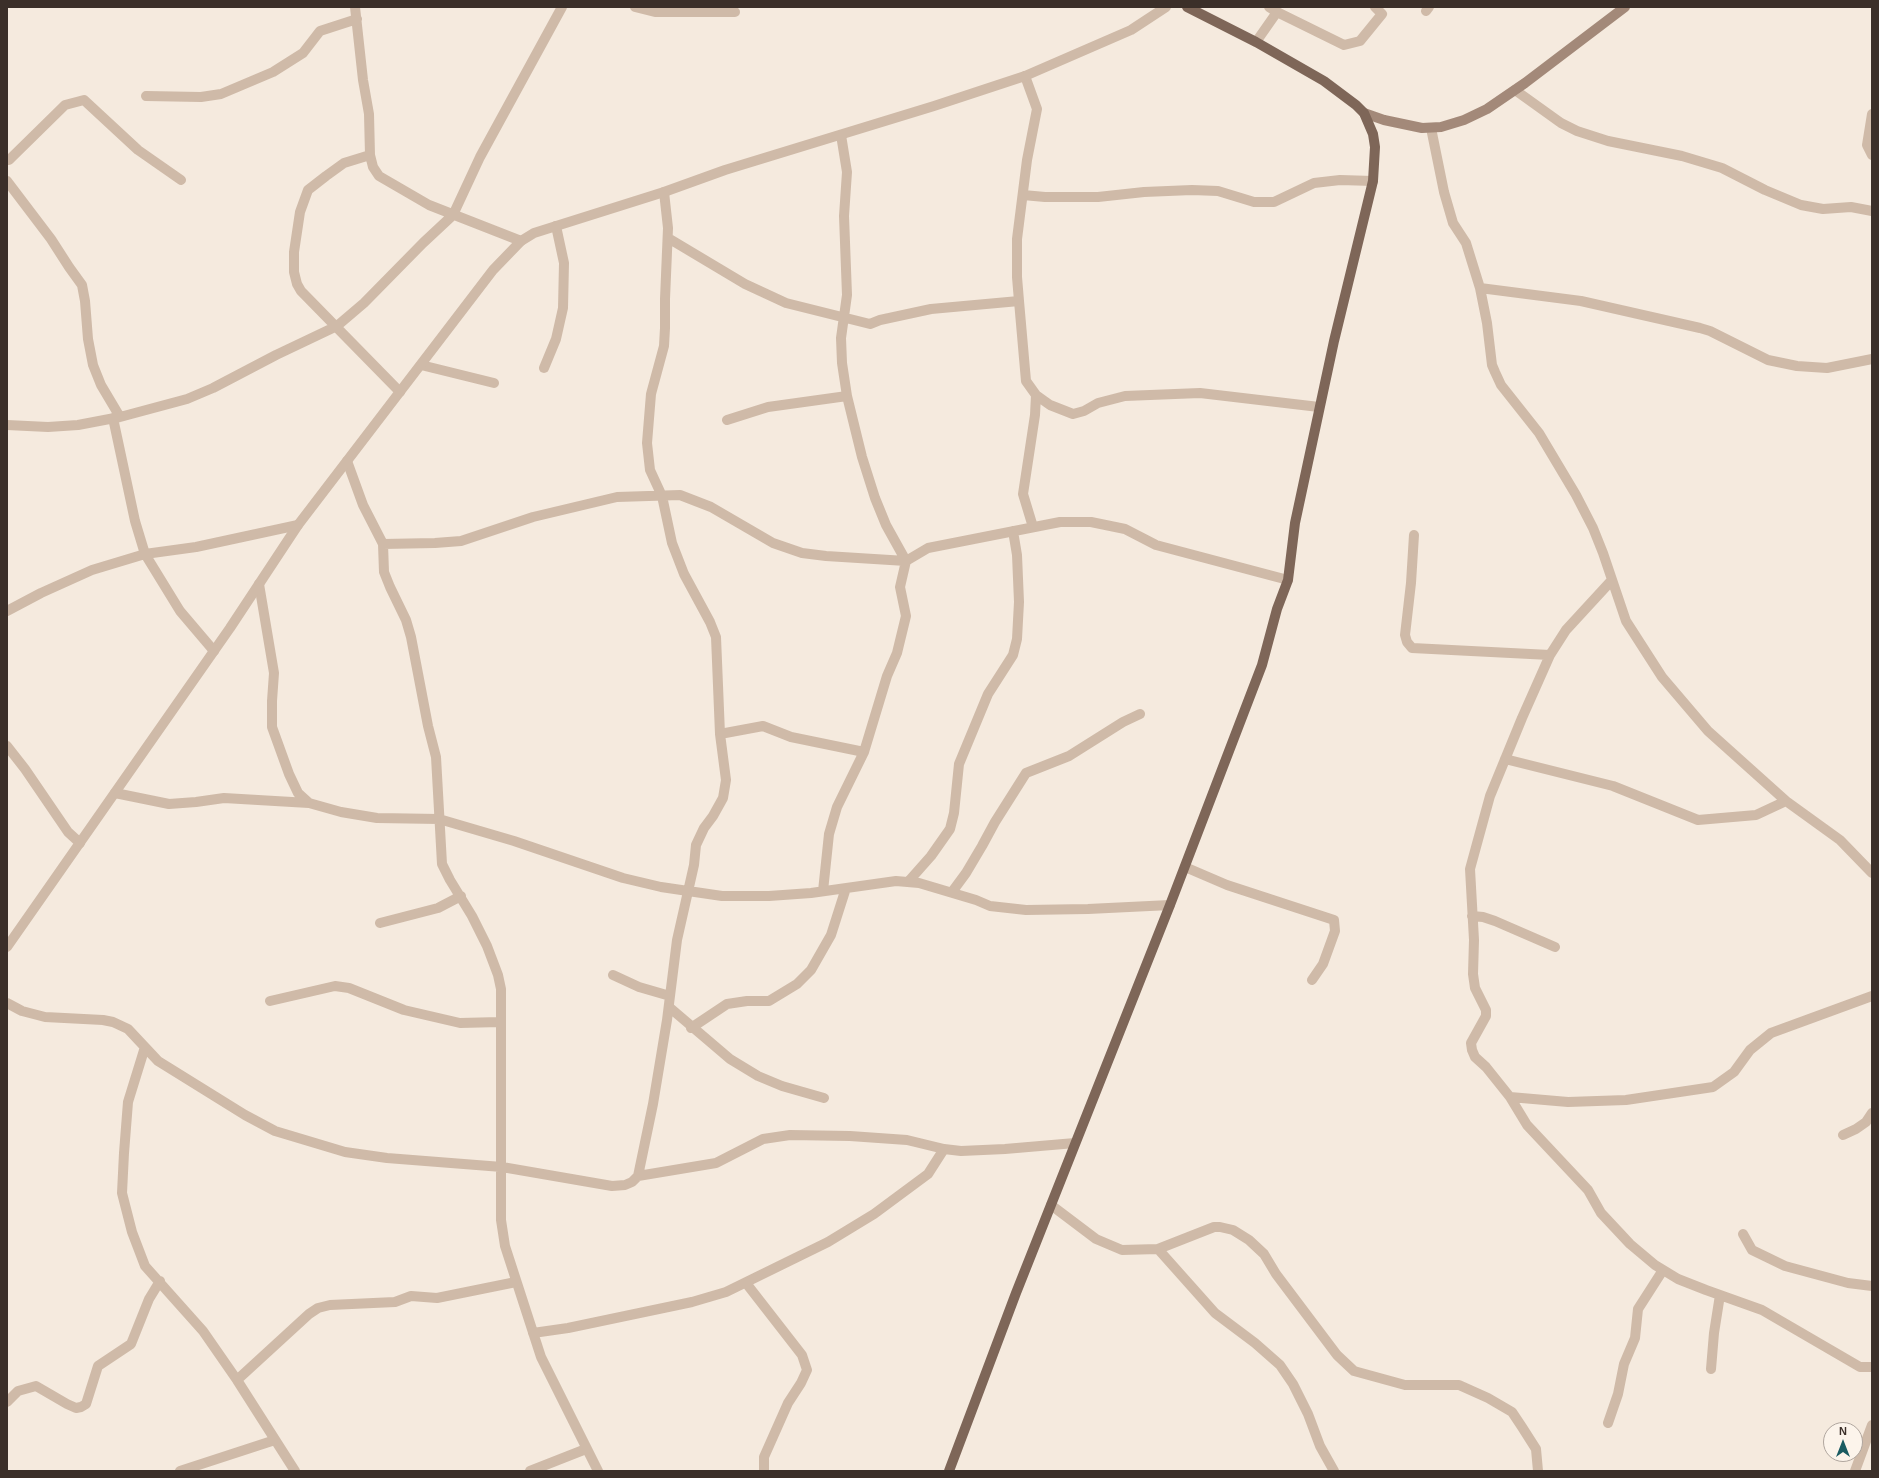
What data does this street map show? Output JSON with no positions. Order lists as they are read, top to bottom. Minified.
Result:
{"north":"top"}
